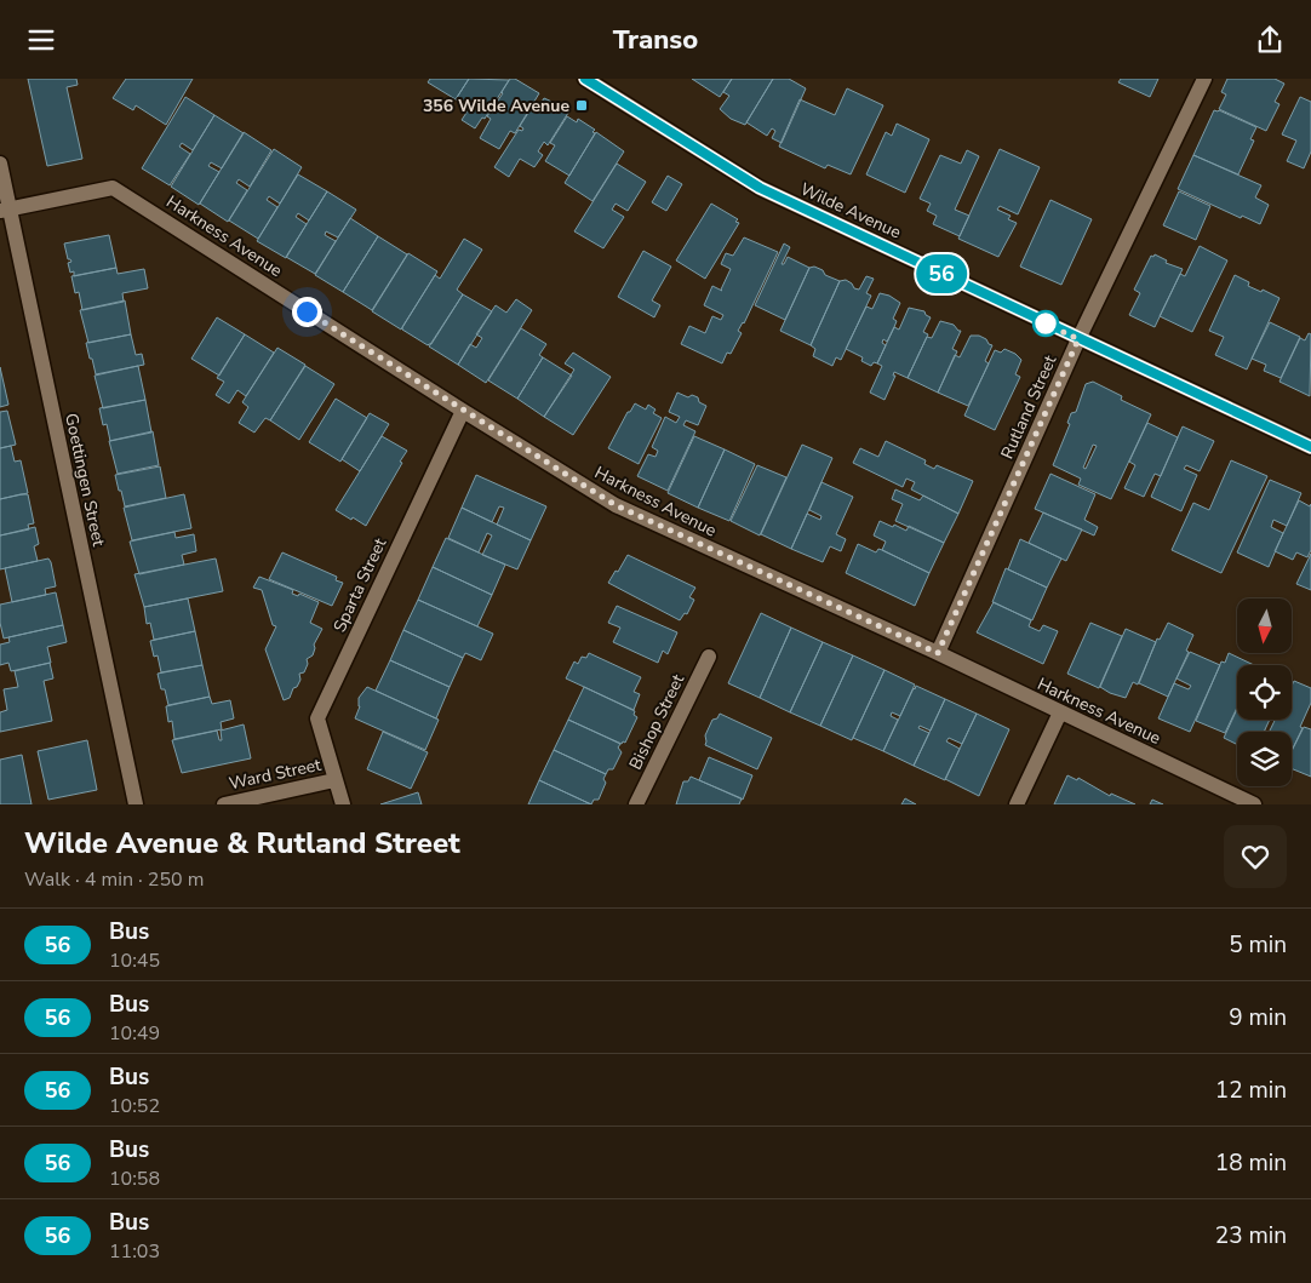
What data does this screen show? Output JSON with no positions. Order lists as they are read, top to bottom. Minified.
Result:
{"streets":{"street":["Wilde Avenue","Harkness Avenue","Rutland Street","Goettingen Street","Sparta Street","Bishop Street","Ward Street"]},"crossings":[["Wilde Avenue","Rutland Street"],["Harkness Avenue","Rutland Street"],["Harkness Avenue","Goettingen Street"],["Harkness Avenue","Sparta Street"],["Sparta Street","Ward Street"]],"places":{"transit":["356 Wilde Avenue"]},"lines":["bus line 56"],"north":"bottom","page":{"header":"Transo","on_map":"56","heading":["Wilde Avenue & Rutland Street","Walk · 4 min · 250 m"],"list":[{"mark":"56","name":"Bus","note":"10:45","value":"5 min"},{"mark":"56","name":"Bus","note":"10:49","value":"9 min"},{"mark":"56","name":"Bus","note":"10:52","value":"12 min"},{"mark":"56","name":"Bus","note":"10:58","value":"18 min"},{"mark":"56","name":"Bus","note":"11:03","value":"23 min"}]}}
